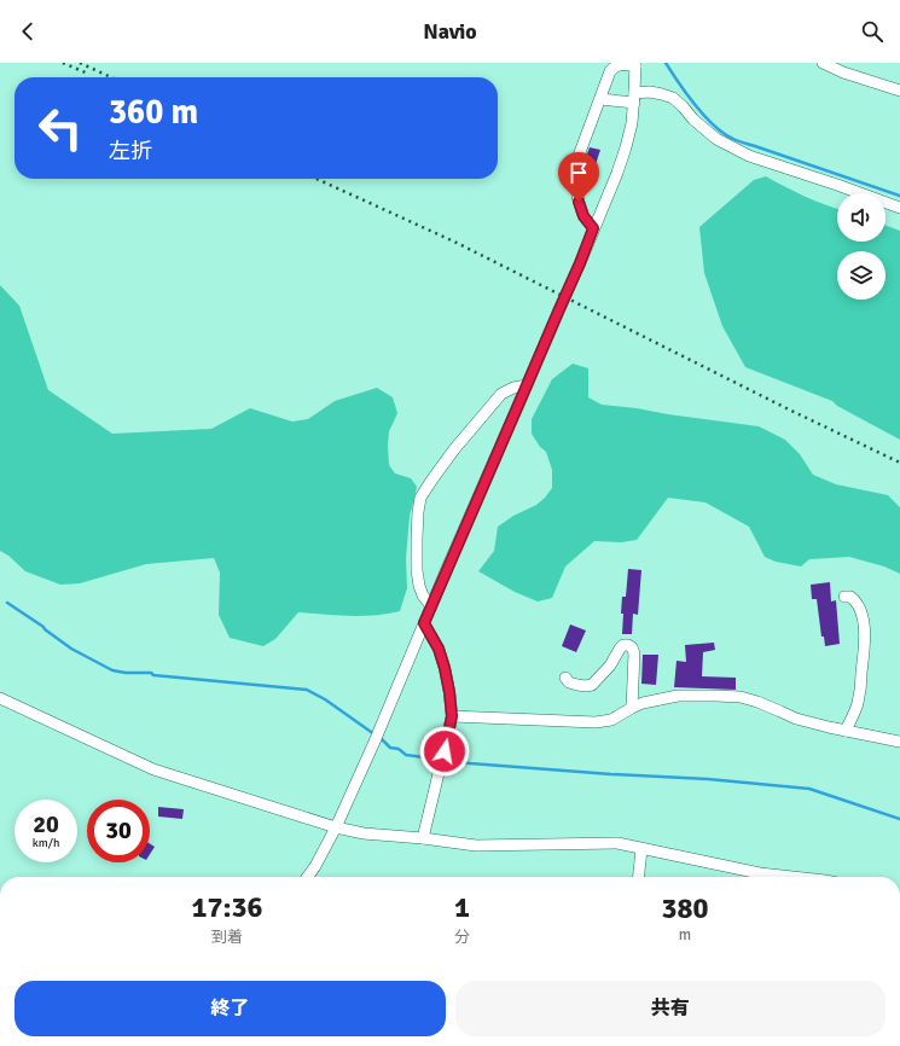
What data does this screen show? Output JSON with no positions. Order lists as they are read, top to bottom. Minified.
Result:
{"page":{"header":"Navio","turn":["360 m","左折"],"speed":"20 km/h","limit":"30","eta":["17:36","到着","1","分","380","m"],"buttons":["終了","共有"]}}
